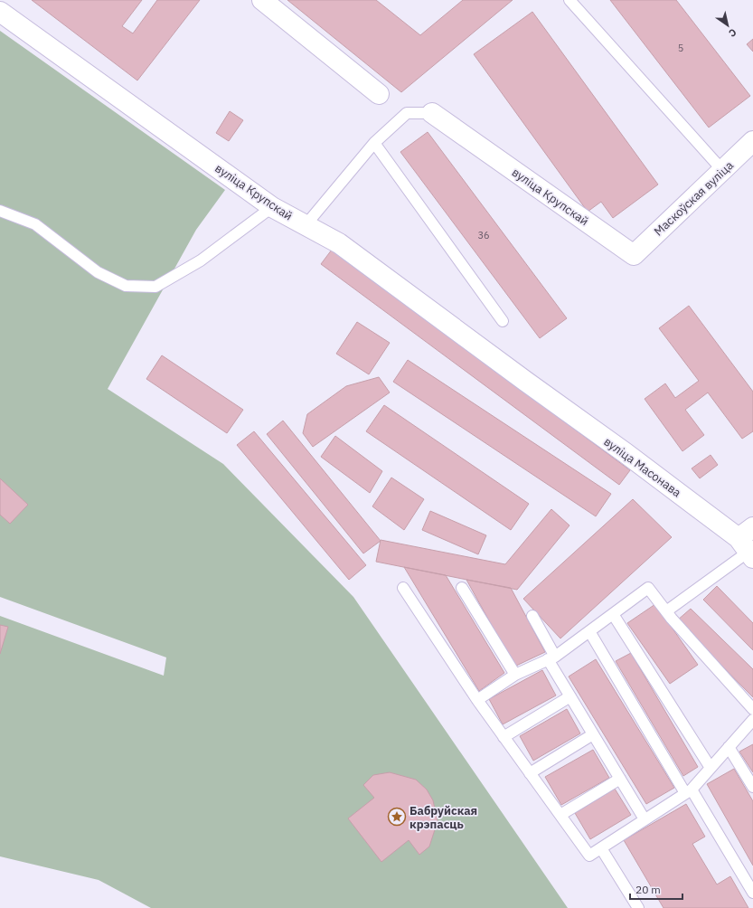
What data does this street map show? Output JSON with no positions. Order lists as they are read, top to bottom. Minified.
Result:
{"streets":{"street":["вуліца Крупскай","Маскоўская вуліца","вуліца Масонава"]},"crossings":[["вуліца Крупскай","Маскоўская вуліца"],["вуліца Крупскай","вуліца Масонава"]],"places":{"place":["Бабруйская крэпасць"]},"house_numbers":["5","36"],"scale_bar":"20 m","north":"bottom right"}
